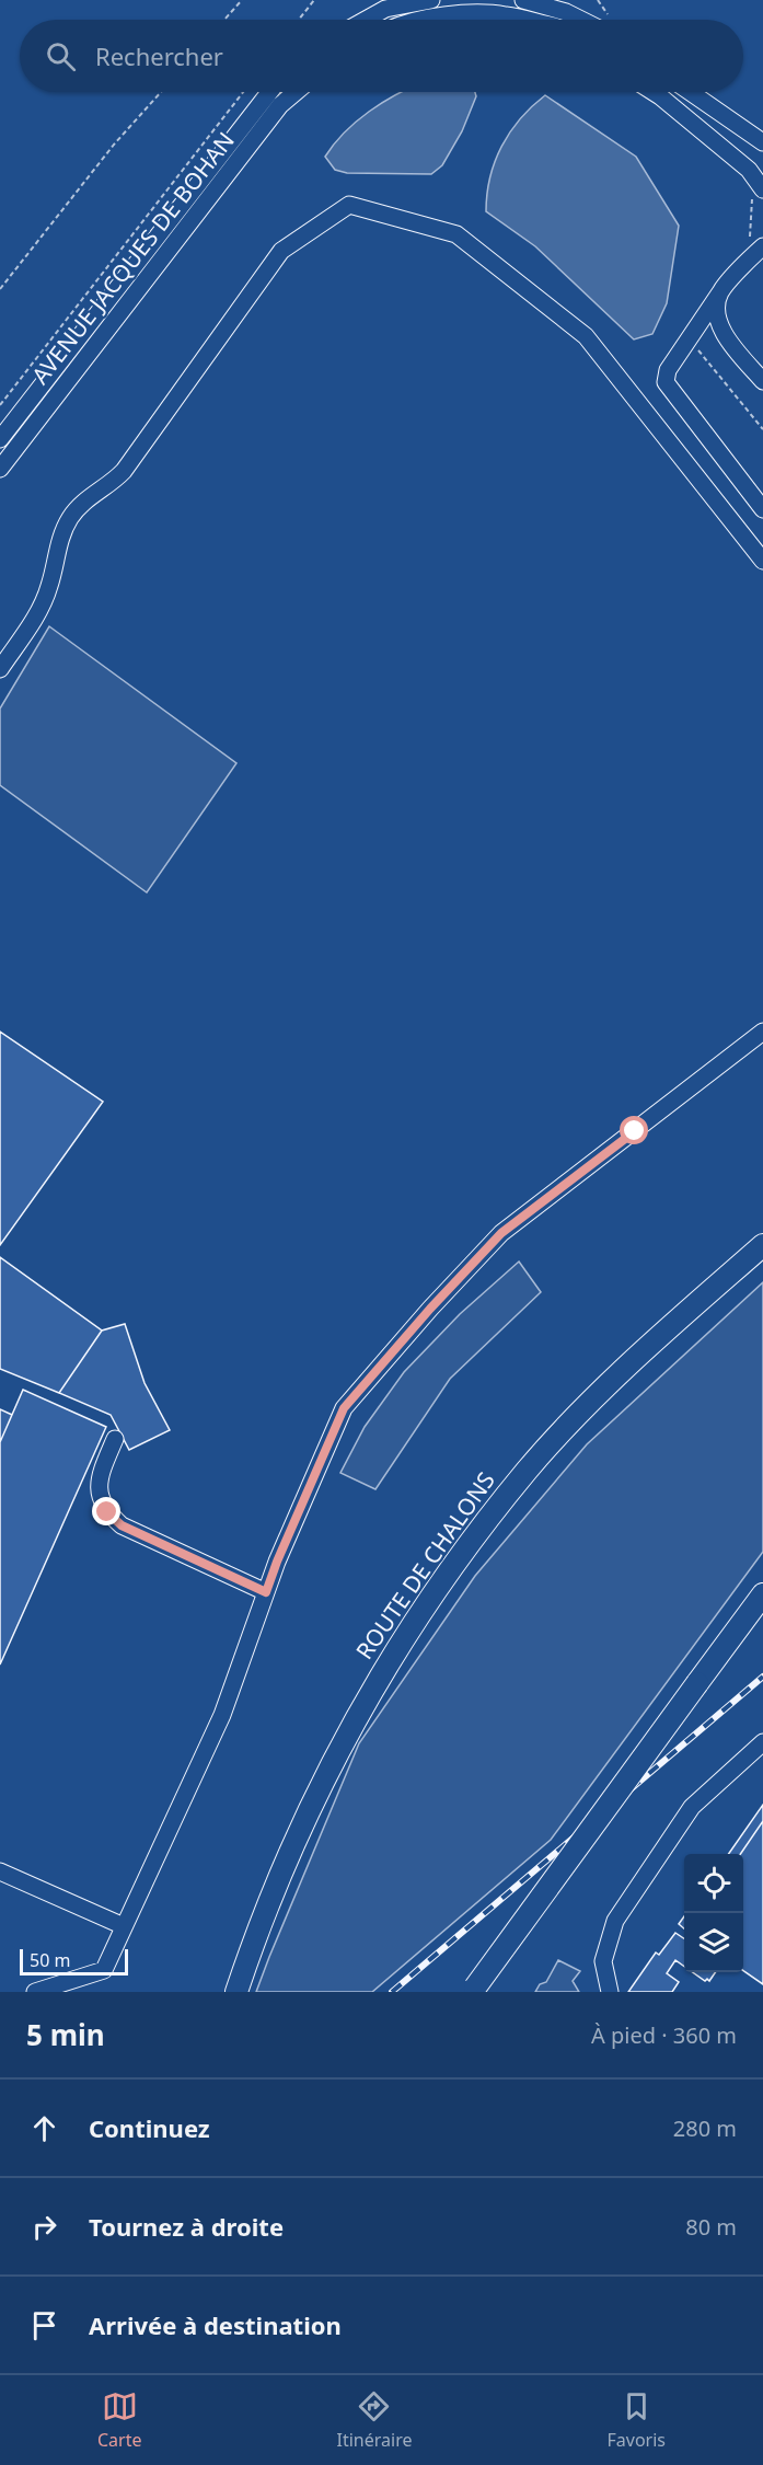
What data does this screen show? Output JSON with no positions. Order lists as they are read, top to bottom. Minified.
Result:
{"streets":{"main road":["ROUTE DE CHALONS"],"street":["AVENUE JACQUES DE BOHAN"]},"scale_bar":"50 m","page":{"search":"Rechercher","scale":"50 m","heading":["5 min","À pied · 360 m"],"list":[["Continuez","280 m"],["Tournez à droite","80 m"],"Arrivée à destination"],"nav":["Carte","Itinéraire","Favoris"]}}
